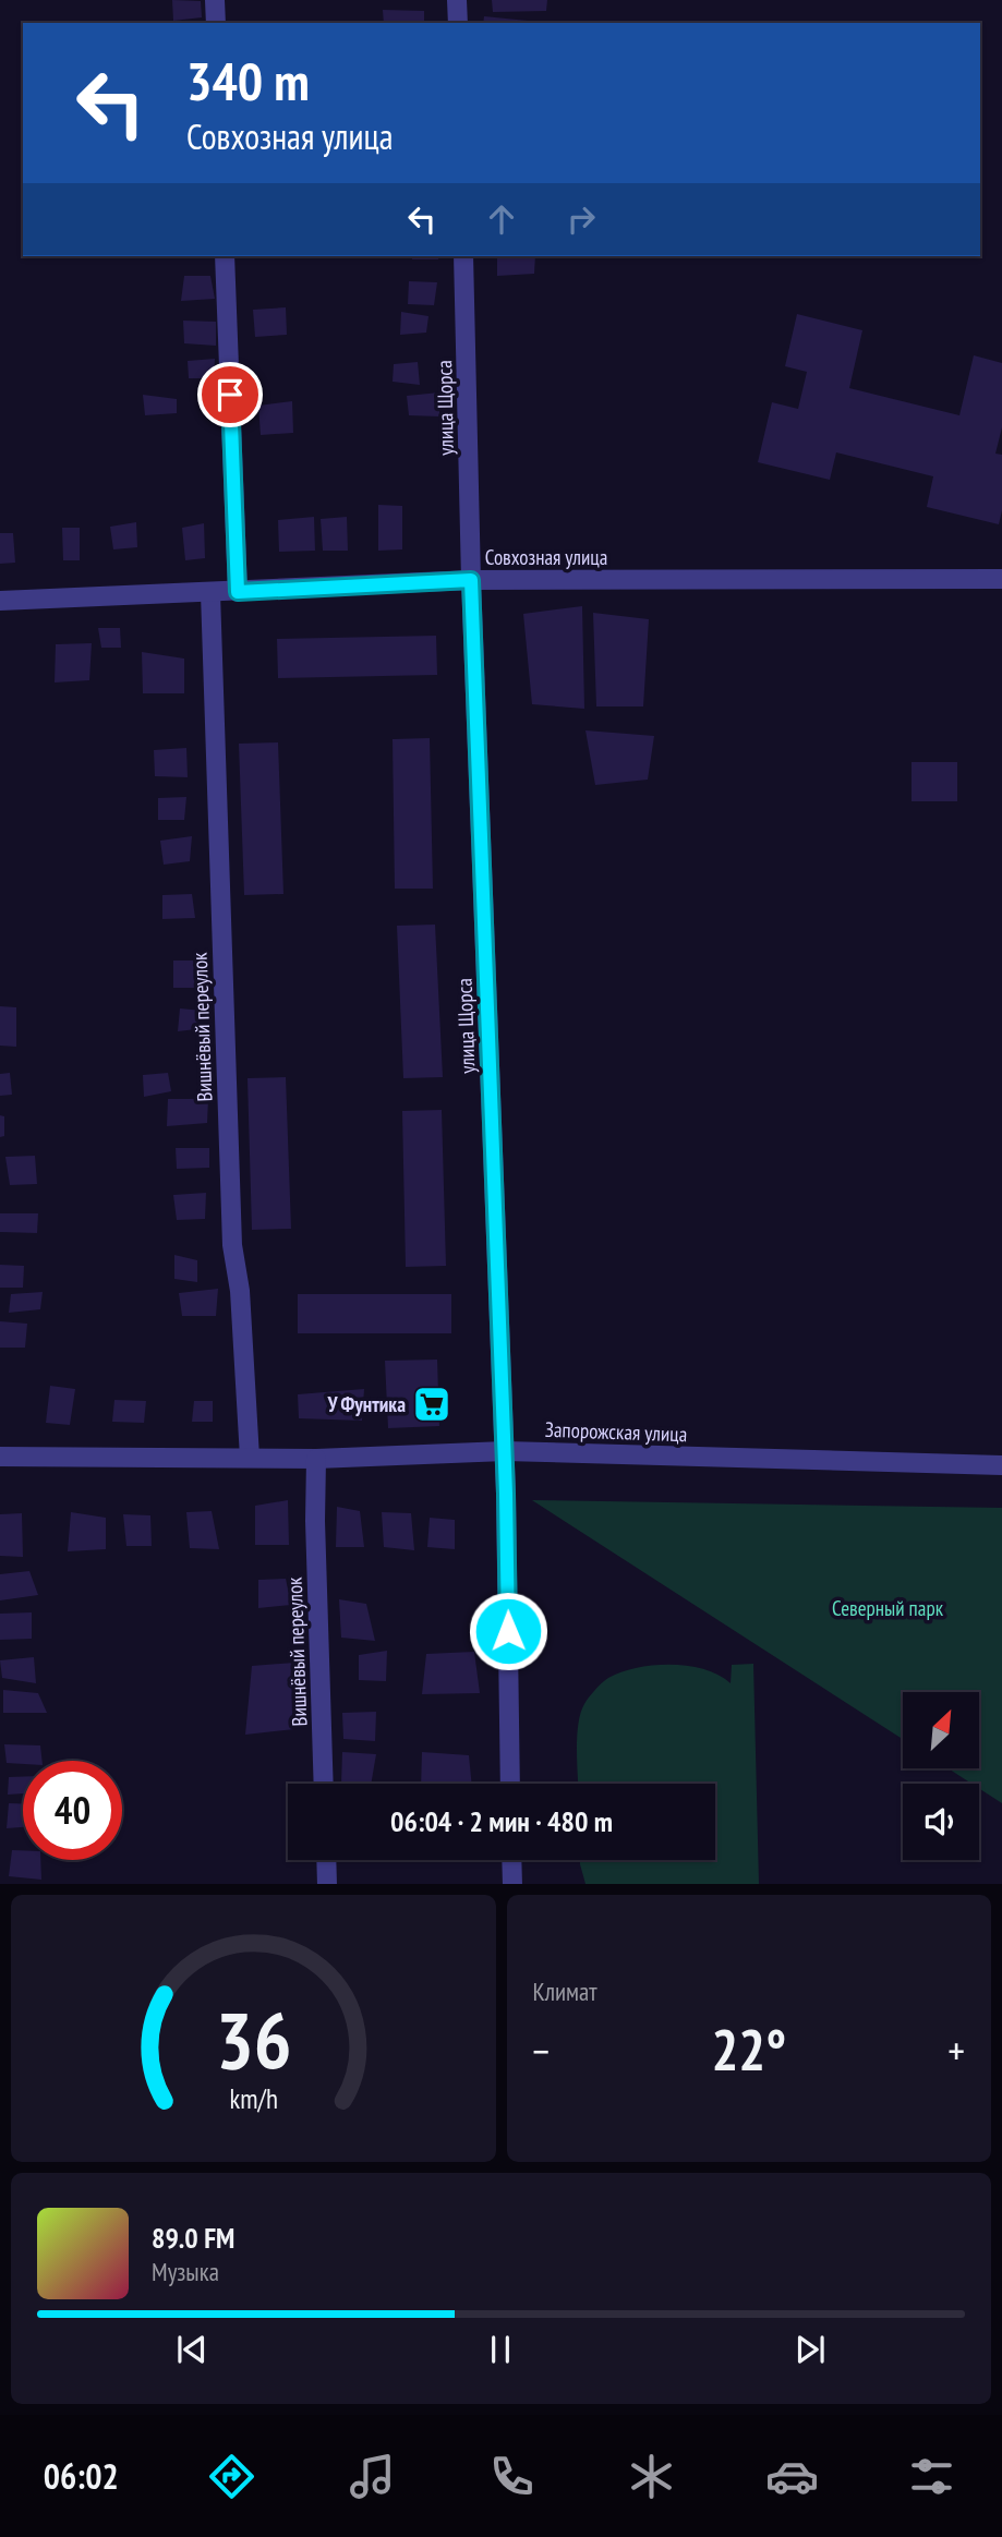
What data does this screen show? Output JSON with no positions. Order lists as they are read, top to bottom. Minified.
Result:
{"streets":{"street":["улица Щорса","Совхозная улица","Вишнёвый переулок","Запорожская улица"]},"crossings":[["улица Щорса","Совхозная улица"],["улица Щорса","Запорожская улица"],["Совхозная улица","Вишнёвый переулок"],["Вишнёвый переулок","Запорожская улица"]],"parks":["Северный парк"],"places":{"supermarket":["У Фунтика"]},"north":"top right","page":{"turn":["340 m","Совхозная улица"],"limit":"40","trip":"06:04 · 2 мин · 480 m","tile":"Климат","heat":["−","22°","+"],"song":["89.0 FM","Музыка"],"tabs":"06:02","gauge":["36","km/h"]}}
